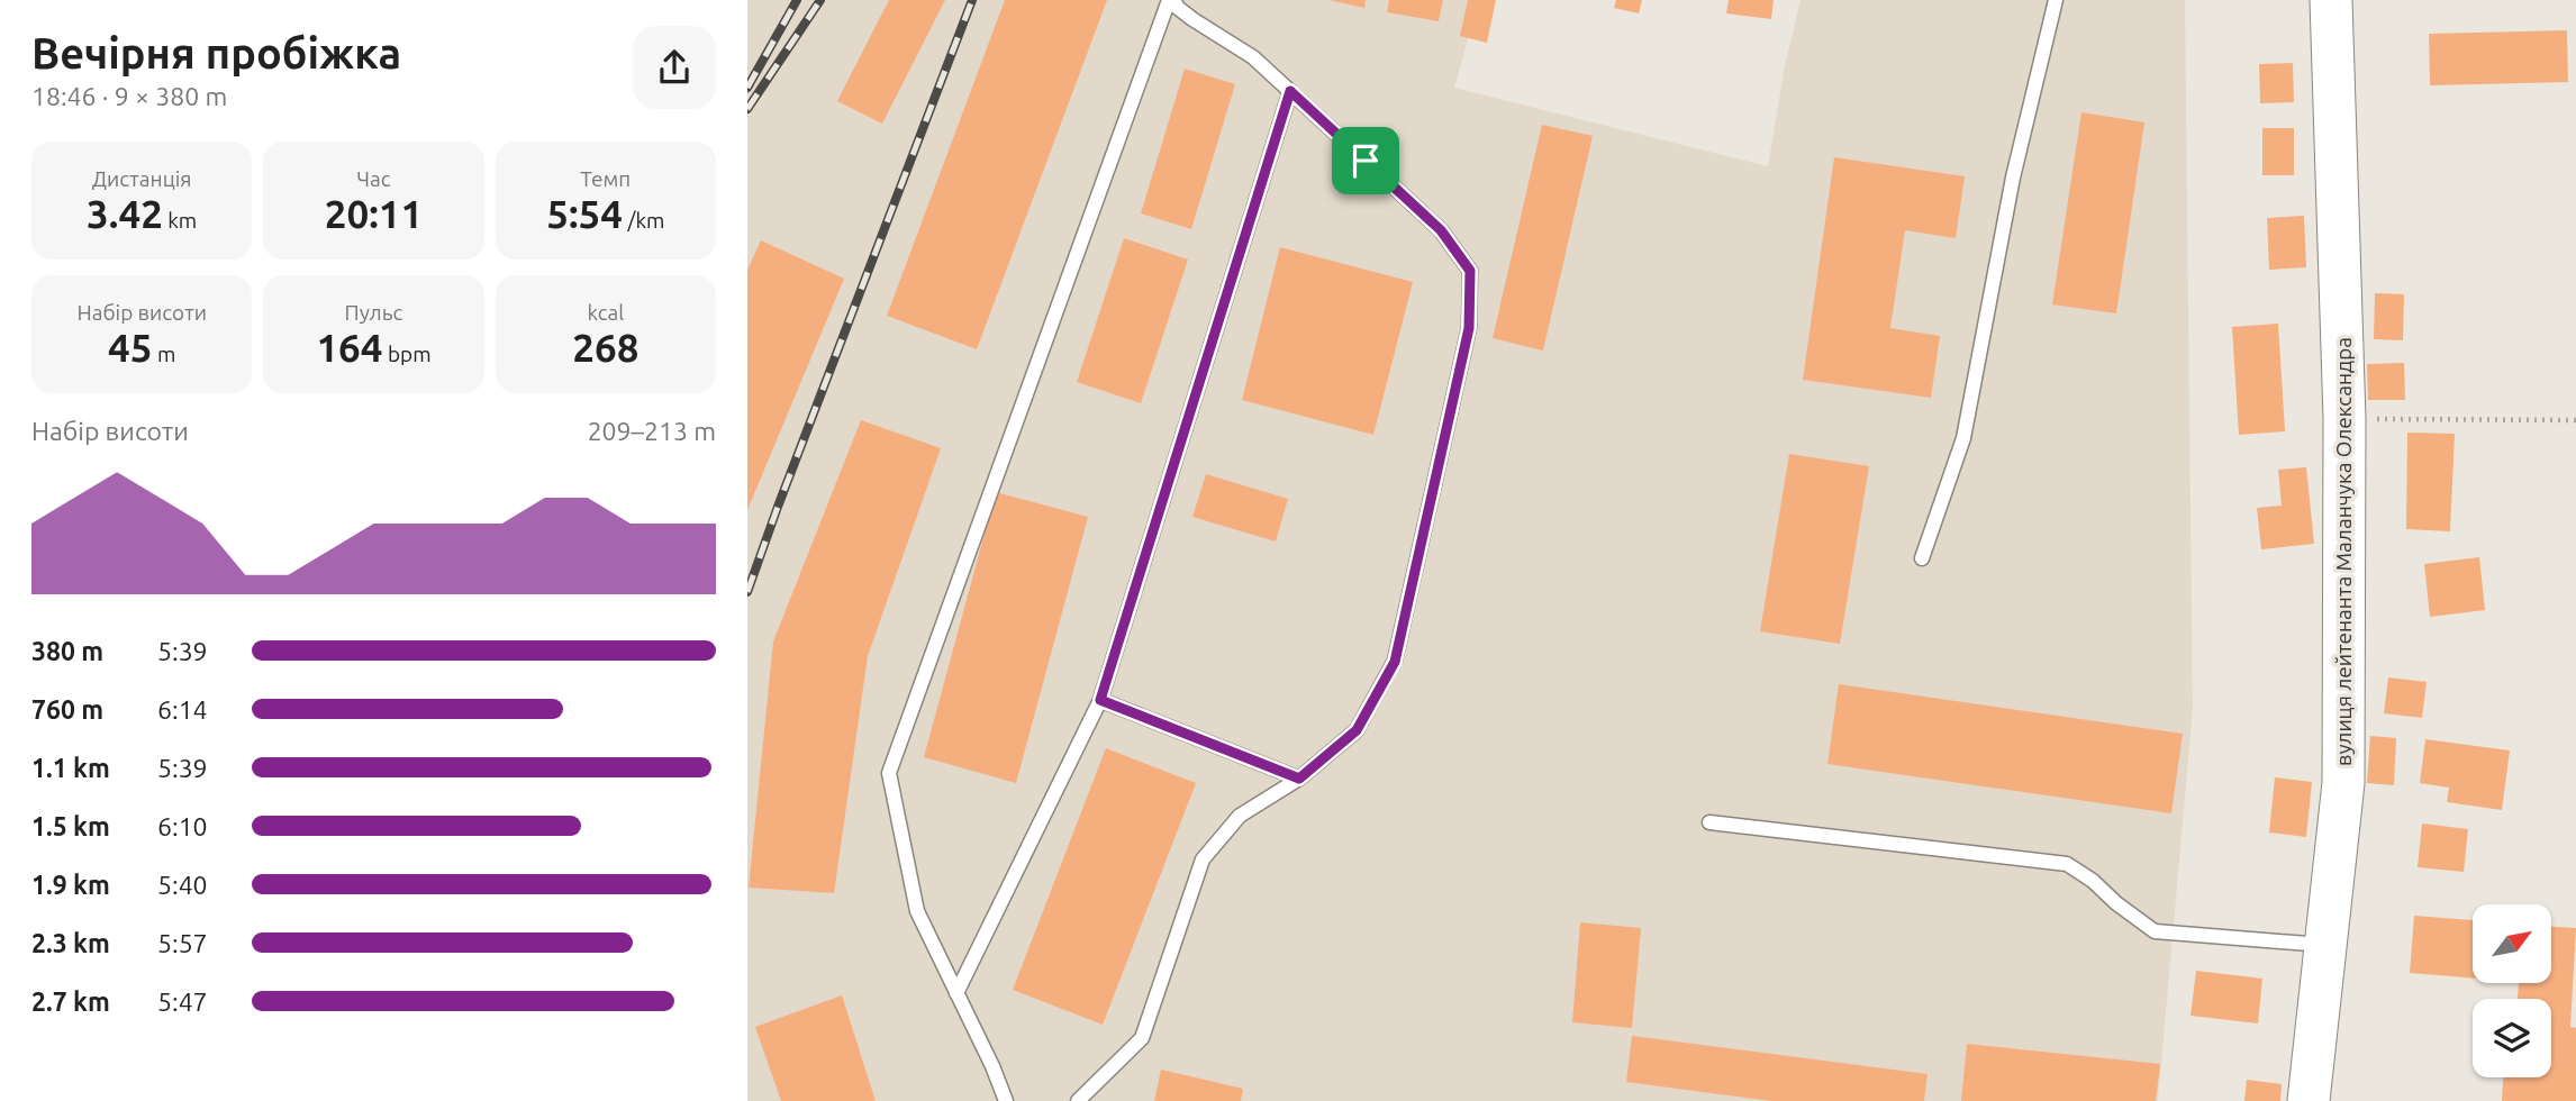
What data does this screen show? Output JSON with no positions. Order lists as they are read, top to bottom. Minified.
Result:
{"streets":{"street":["вулиця лейтенанта Маланчука Олександра"]},"north":"top right","page":{"heading":["Вечірня пробіжка","18:46 · 9 × 380 m"],"stats":[["Дистанція","3.42 km"],["Час","20:11"],["Темп","5:54 /km"],["Набір висоти","45 m"],["Пульс","164 bpm"],["kcal","268"]],"chart":["Набір висоти","209–213 m"],"list":[{"name":"380 m","note":"5:39"},{"name":"760 m","note":"6:14"},{"name":"1.1 km","note":"5:39"},{"name":"1.5 km","note":"6:10"},{"name":"1.9 km","note":"5:40"},{"name":"2.3 km","note":"5:57"},{"name":"2.7 km","note":"5:47"}]}}
